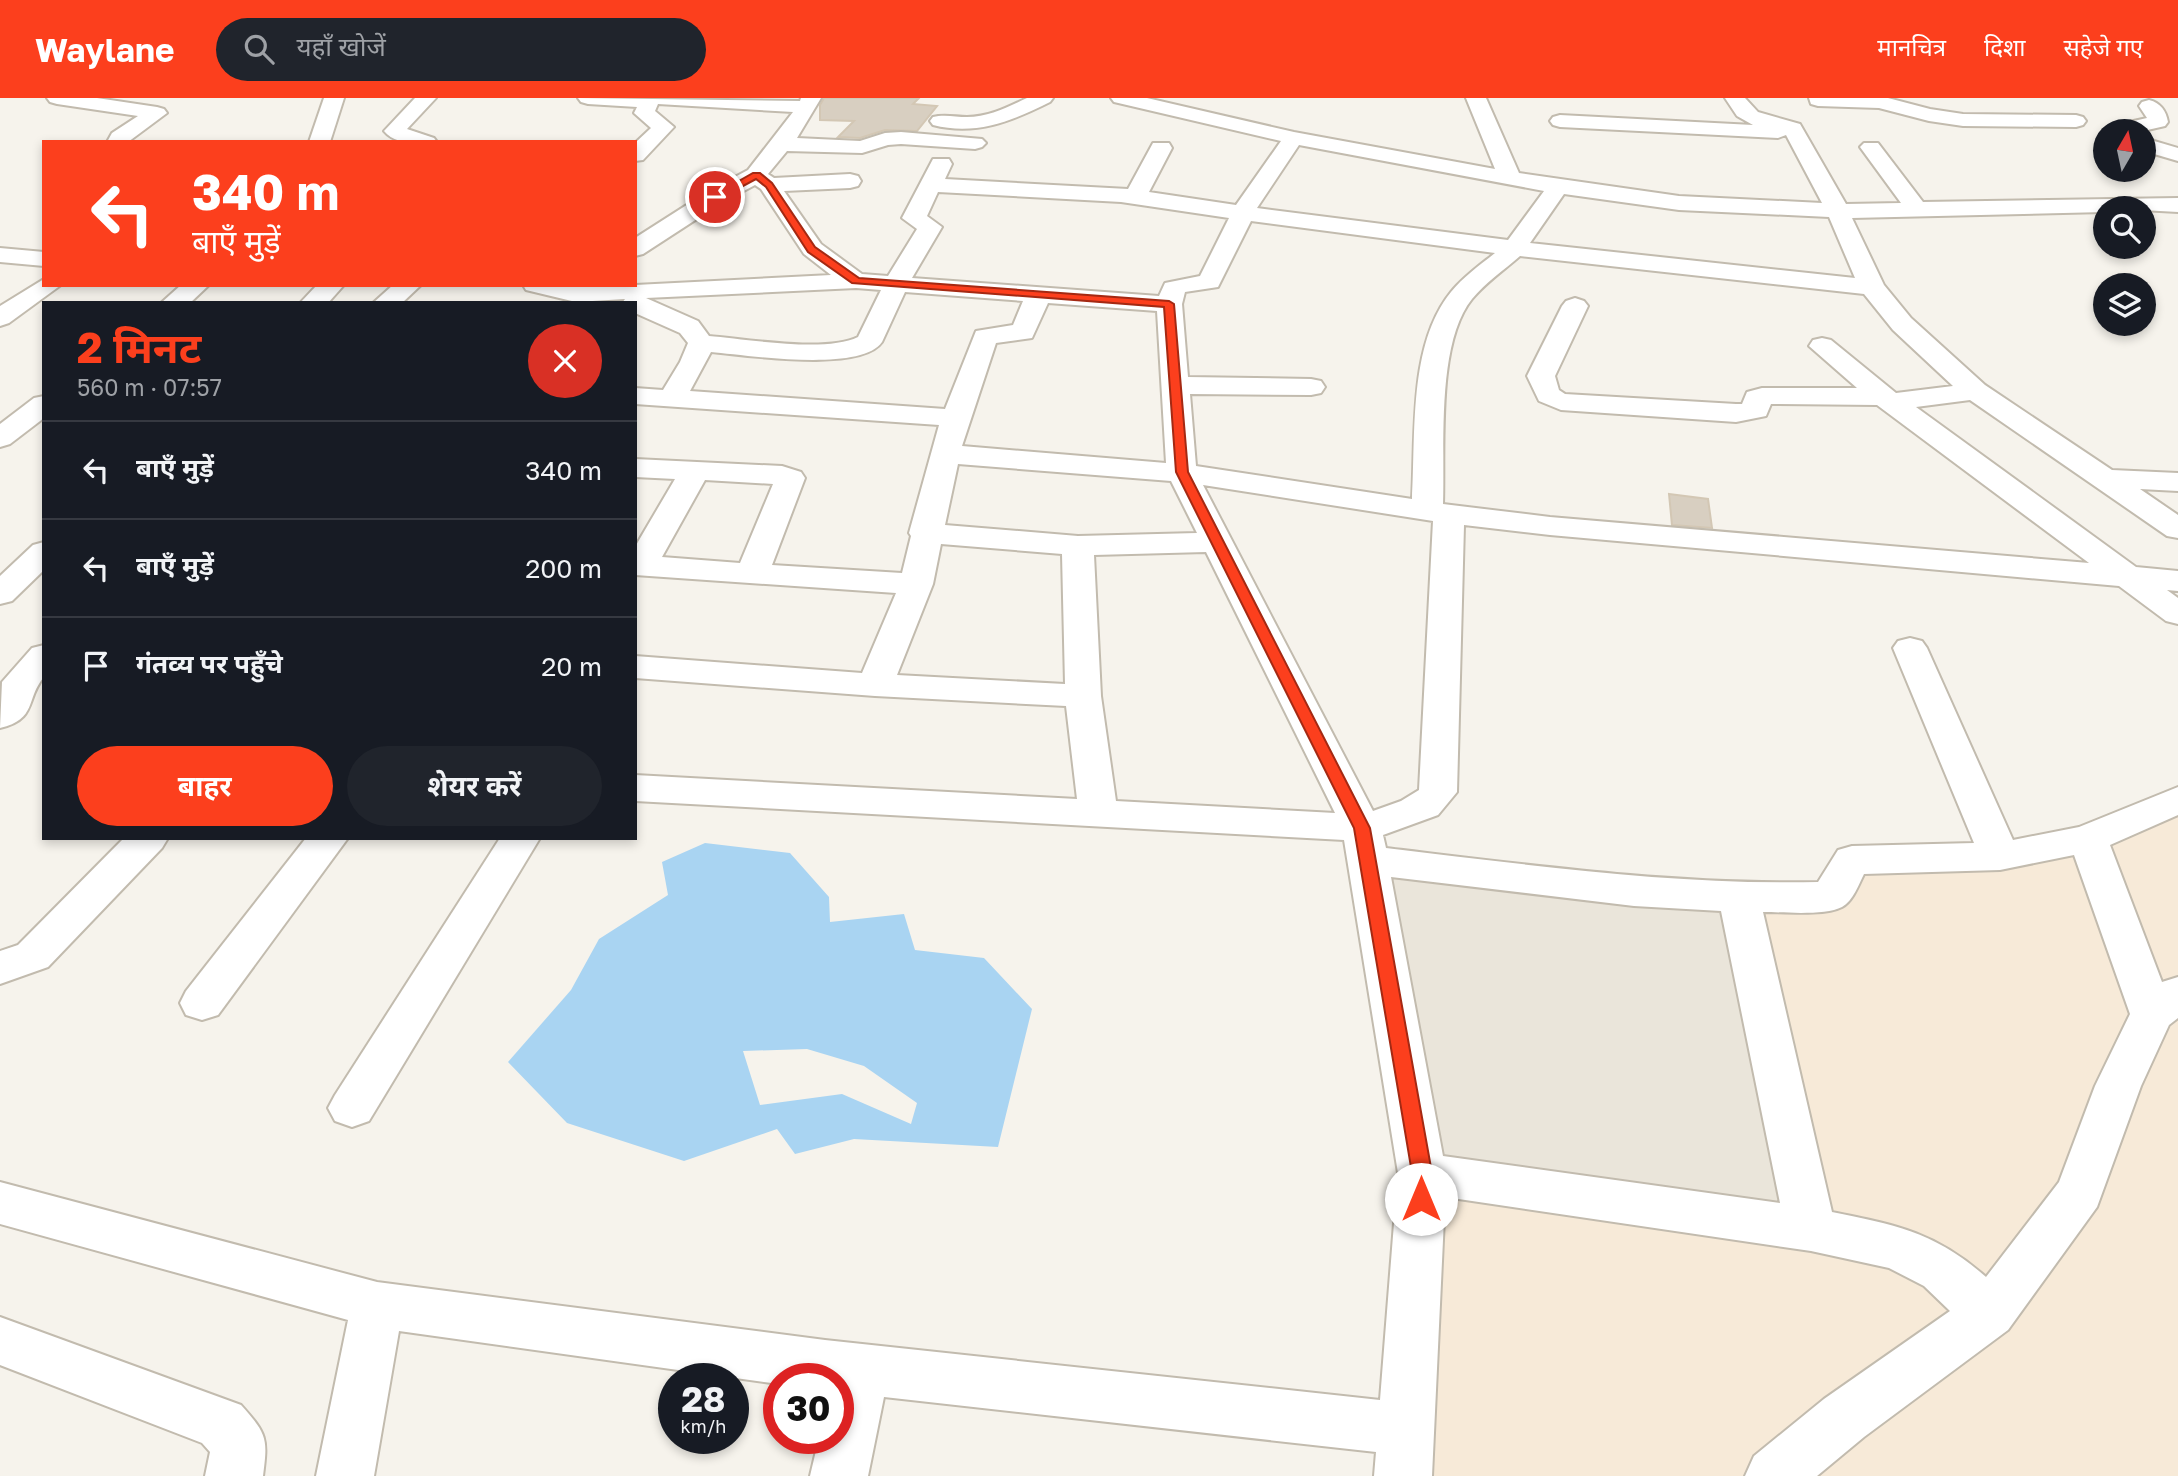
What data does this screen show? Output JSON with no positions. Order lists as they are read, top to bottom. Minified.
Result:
{"north":"top","page":{"header":"Waylane","search":"यहाँ खोजें","nav":["मानचित्र","दिशा","सहेजे गए"],"turn":["340 m","बाएँ मुड़ें"],"heading":["2 मिनट","560 m · 07:57"],"list":[{"name":"बाएँ मुड़ें","value":"340 m"},{"name":"बाएँ मुड़ें","value":"200 m"},{"name":"गंतव्य पर पहुँचे","value":"20 m"}],"buttons":["बाहर","शेयर करें"],"speed":"28 km/h","limit":"30"}}
